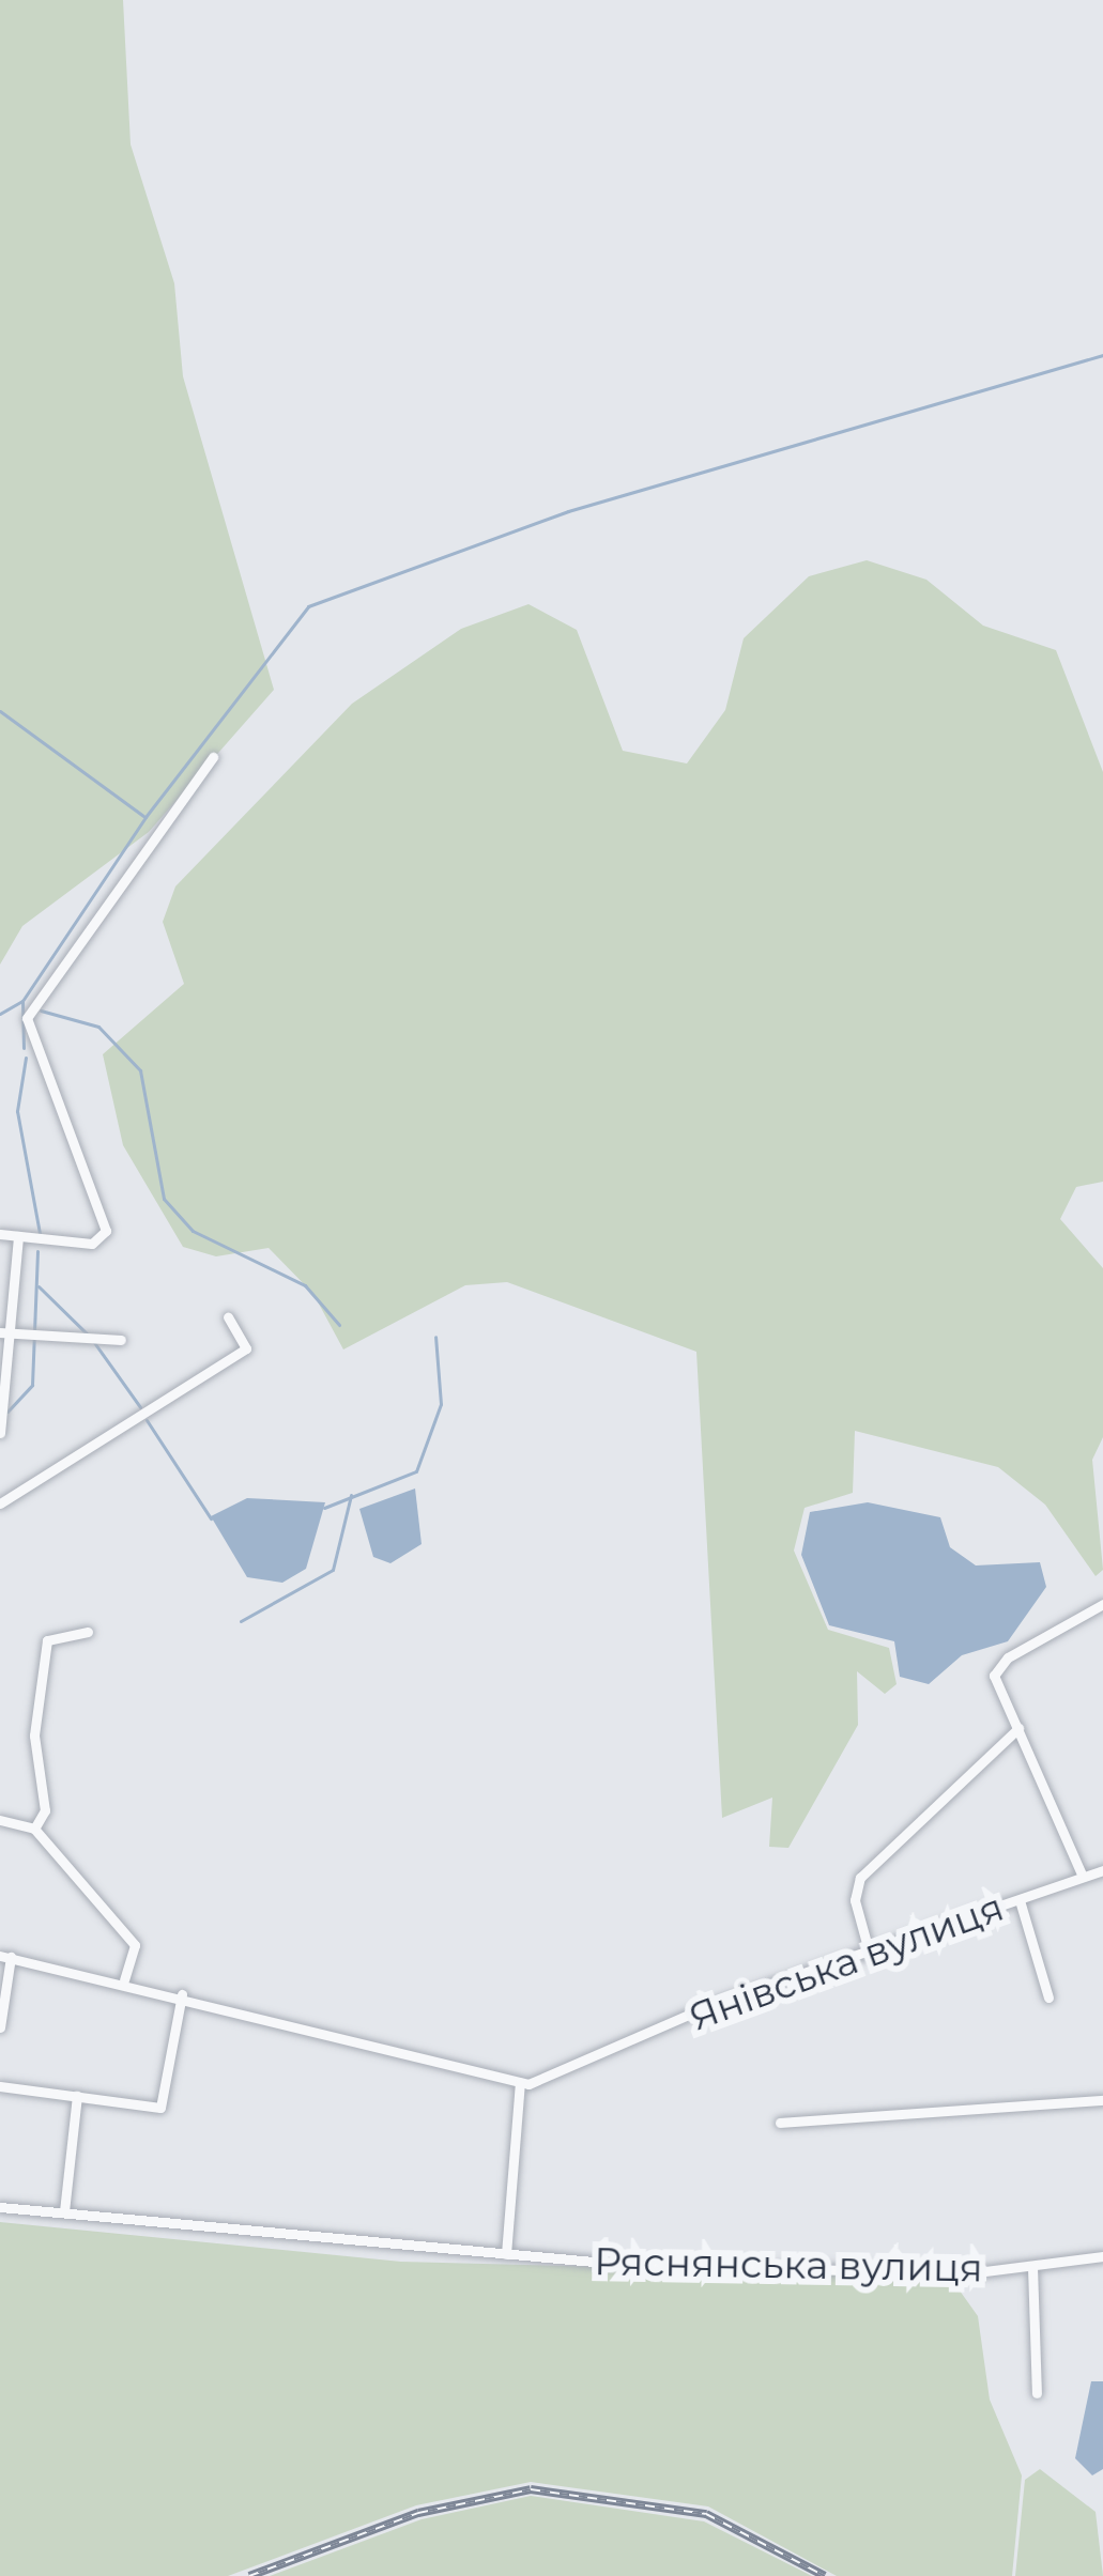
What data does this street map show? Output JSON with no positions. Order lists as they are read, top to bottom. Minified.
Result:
{"streets":{"street":["Янівська вулиця","Ряснянська вулиця"]}}
